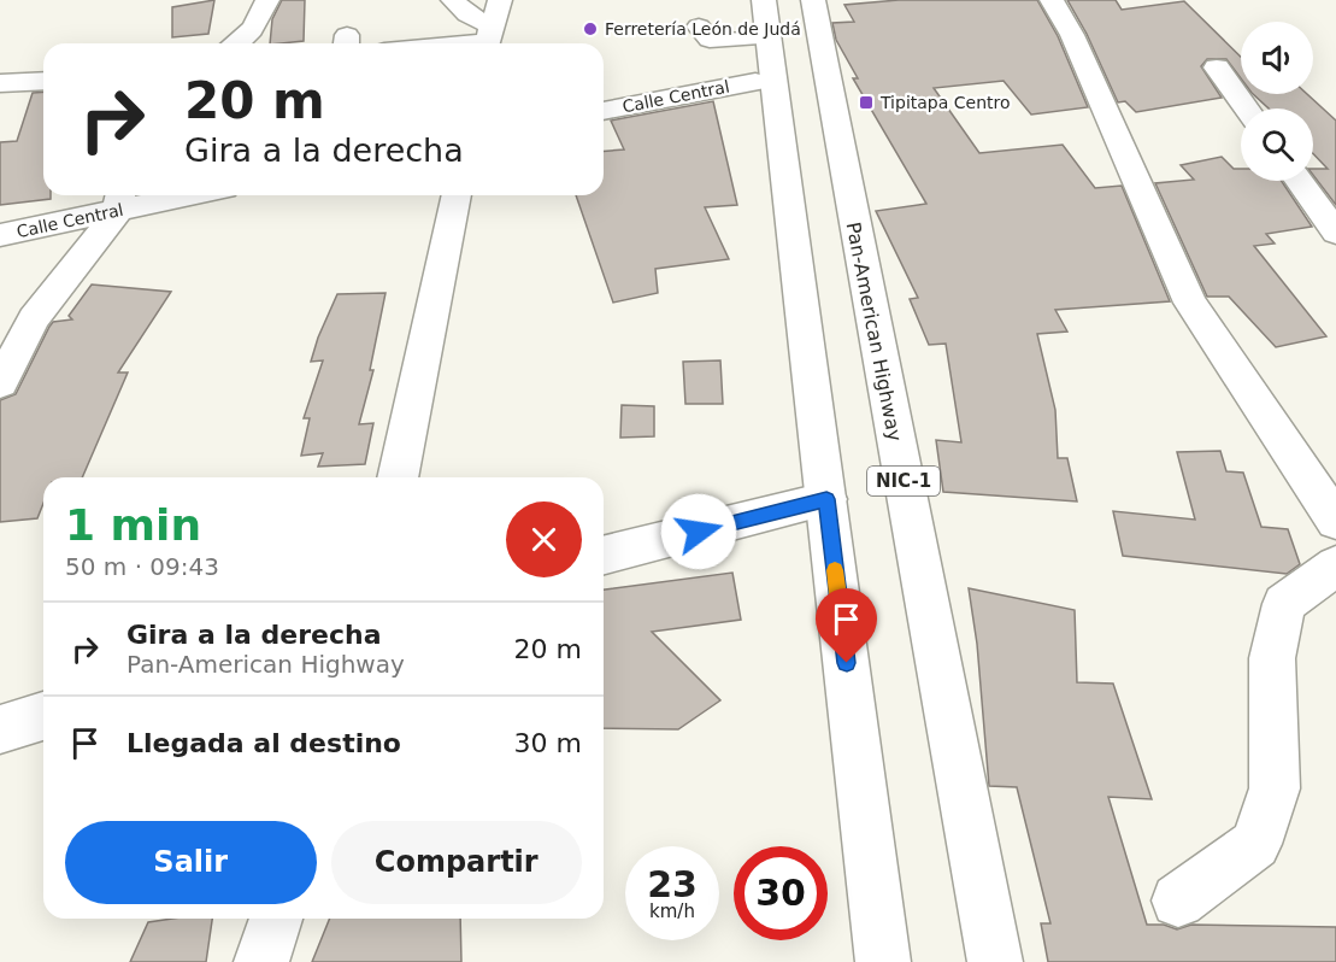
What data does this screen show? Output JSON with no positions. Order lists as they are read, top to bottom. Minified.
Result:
{"streets":{"main road":["Calle Central","Pan-American Highway","NIC-1"]},"places":{"other":["Ferretería León de Judá"],"transit":["Tipitapa Centro"]},"page":{"turn":["20 m","Gira a la derecha"],"heading":["1 min","50 m · 09:43"],"list":[{"name":"Gira a la derecha","note":"Pan-American Highway","value":"20 m"},{"name":"Llegada al destino","value":"30 m"}],"buttons":["Salir","Compartir"],"speed":"23 km/h","limit":"30"}}
